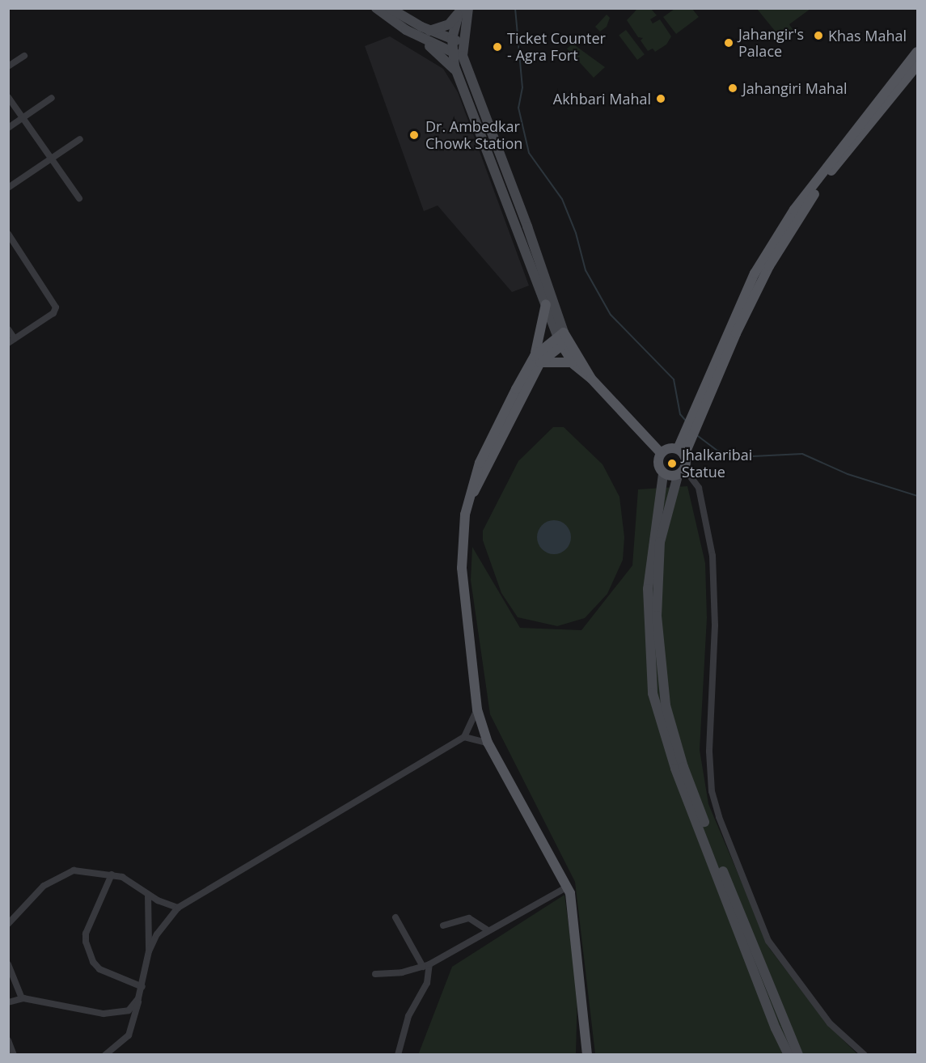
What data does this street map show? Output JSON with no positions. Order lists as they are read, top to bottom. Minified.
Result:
{"places":["Khas Mahal","Jahangir's Palace","Ticket Counter - Agra Fort","Jahangiri Mahal","Akhbari Mahal","Dr. Ambedkar Chowk Station","Jhalkaribai Statue"]}
